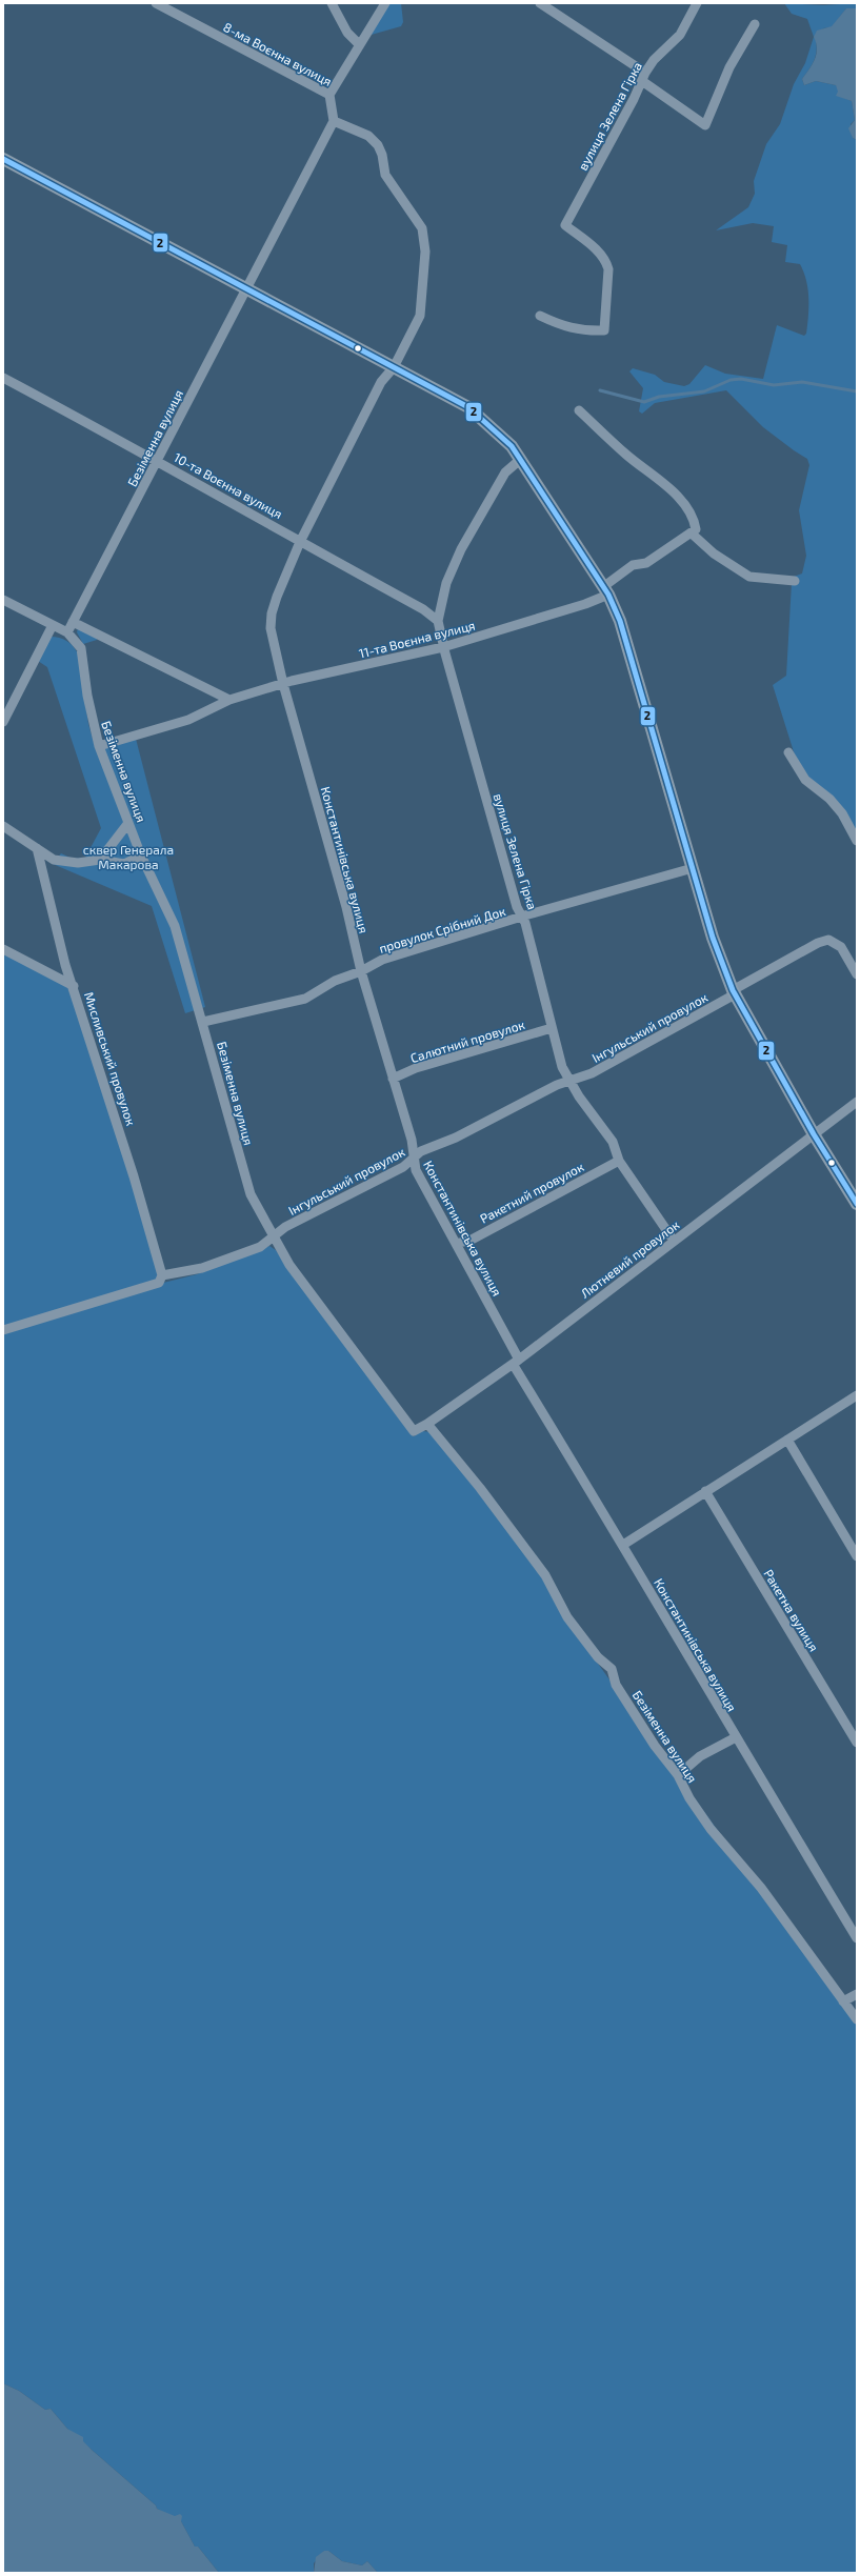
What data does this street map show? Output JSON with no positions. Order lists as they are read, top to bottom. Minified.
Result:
{"streets":{"street":["8-ма Воєнна вулиця","вулиця Зелена Гірка","Безіменна вулиця","10-та Воєнна вулиця","11-та Воєнна вулиця","Константинівська вулиця","провулок Срібний Док","Інгульський провулок","Салютний провулок","Мисливський провулок","Ракетний провулок","Лютневий провулок","Ракетна вулиця"]},"crossings":[["8-ма Воєнна вулиця","Безіменна вулиця"],["вулиця Зелена Гірка","10-та Воєнна вулиця"],["вулиця Зелена Гірка","11-та Воєнна вулиця"],["вулиця Зелена Гірка","провулок Срібний Док"],["вулиця Зелена Гірка","Інгульський провулок"],["вулиця Зелена Гірка","Салютний провулок"],["вулиця Зелена Гірка","Ракетний провулок"],["вулиця Зелена Гірка","Лютневий провулок"],["Безіменна вулиця","10-та Воєнна вулиця"],["Безіменна вулиця","11-та Воєнна вулиця"],["Безіменна вулиця","провулок Срібний Док"],["Безіменна вулиця","Інгульський провулок"],["Безіменна вулиця","Лютневий провулок"],["10-та Воєнна вулиця","Константинівська вулиця"],["11-та Воєнна вулиця","Константинівська вулиця"],["Константинівська вулиця","провулок Срібний Док"],["Константинівська вулиця","Інгульський провулок"],["Константинівська вулиця","Салютний провулок"],["Константинівська вулиця","Ракетний провулок"],["Константинівська вулиця","Лютневий провулок"],["Інгульський провулок","Мисливський провулок"]],"parks":["сквер Генерала Макарова"],"lines":["transit line 2"]}
